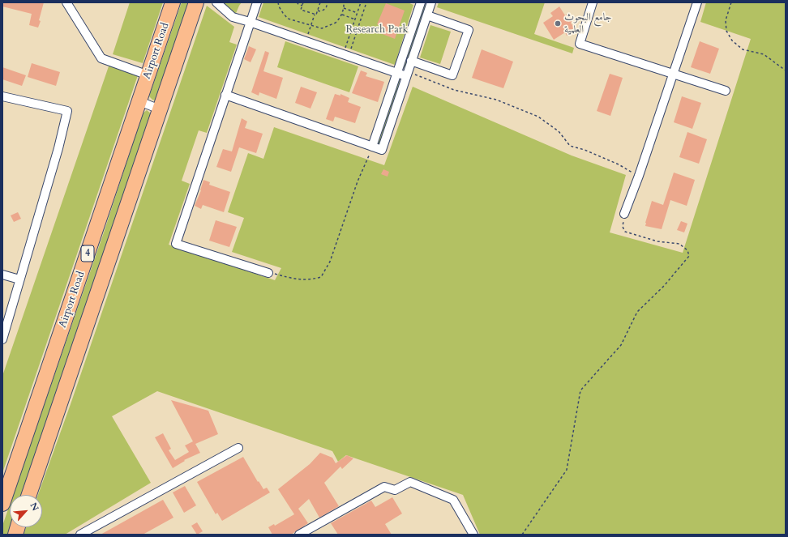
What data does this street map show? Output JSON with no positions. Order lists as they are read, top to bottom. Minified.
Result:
{"streets":{"highway":["Airport Road","4"]},"parks":["Research Park"],"places":["جامع البحوث العلمية"],"north":"top right"}
